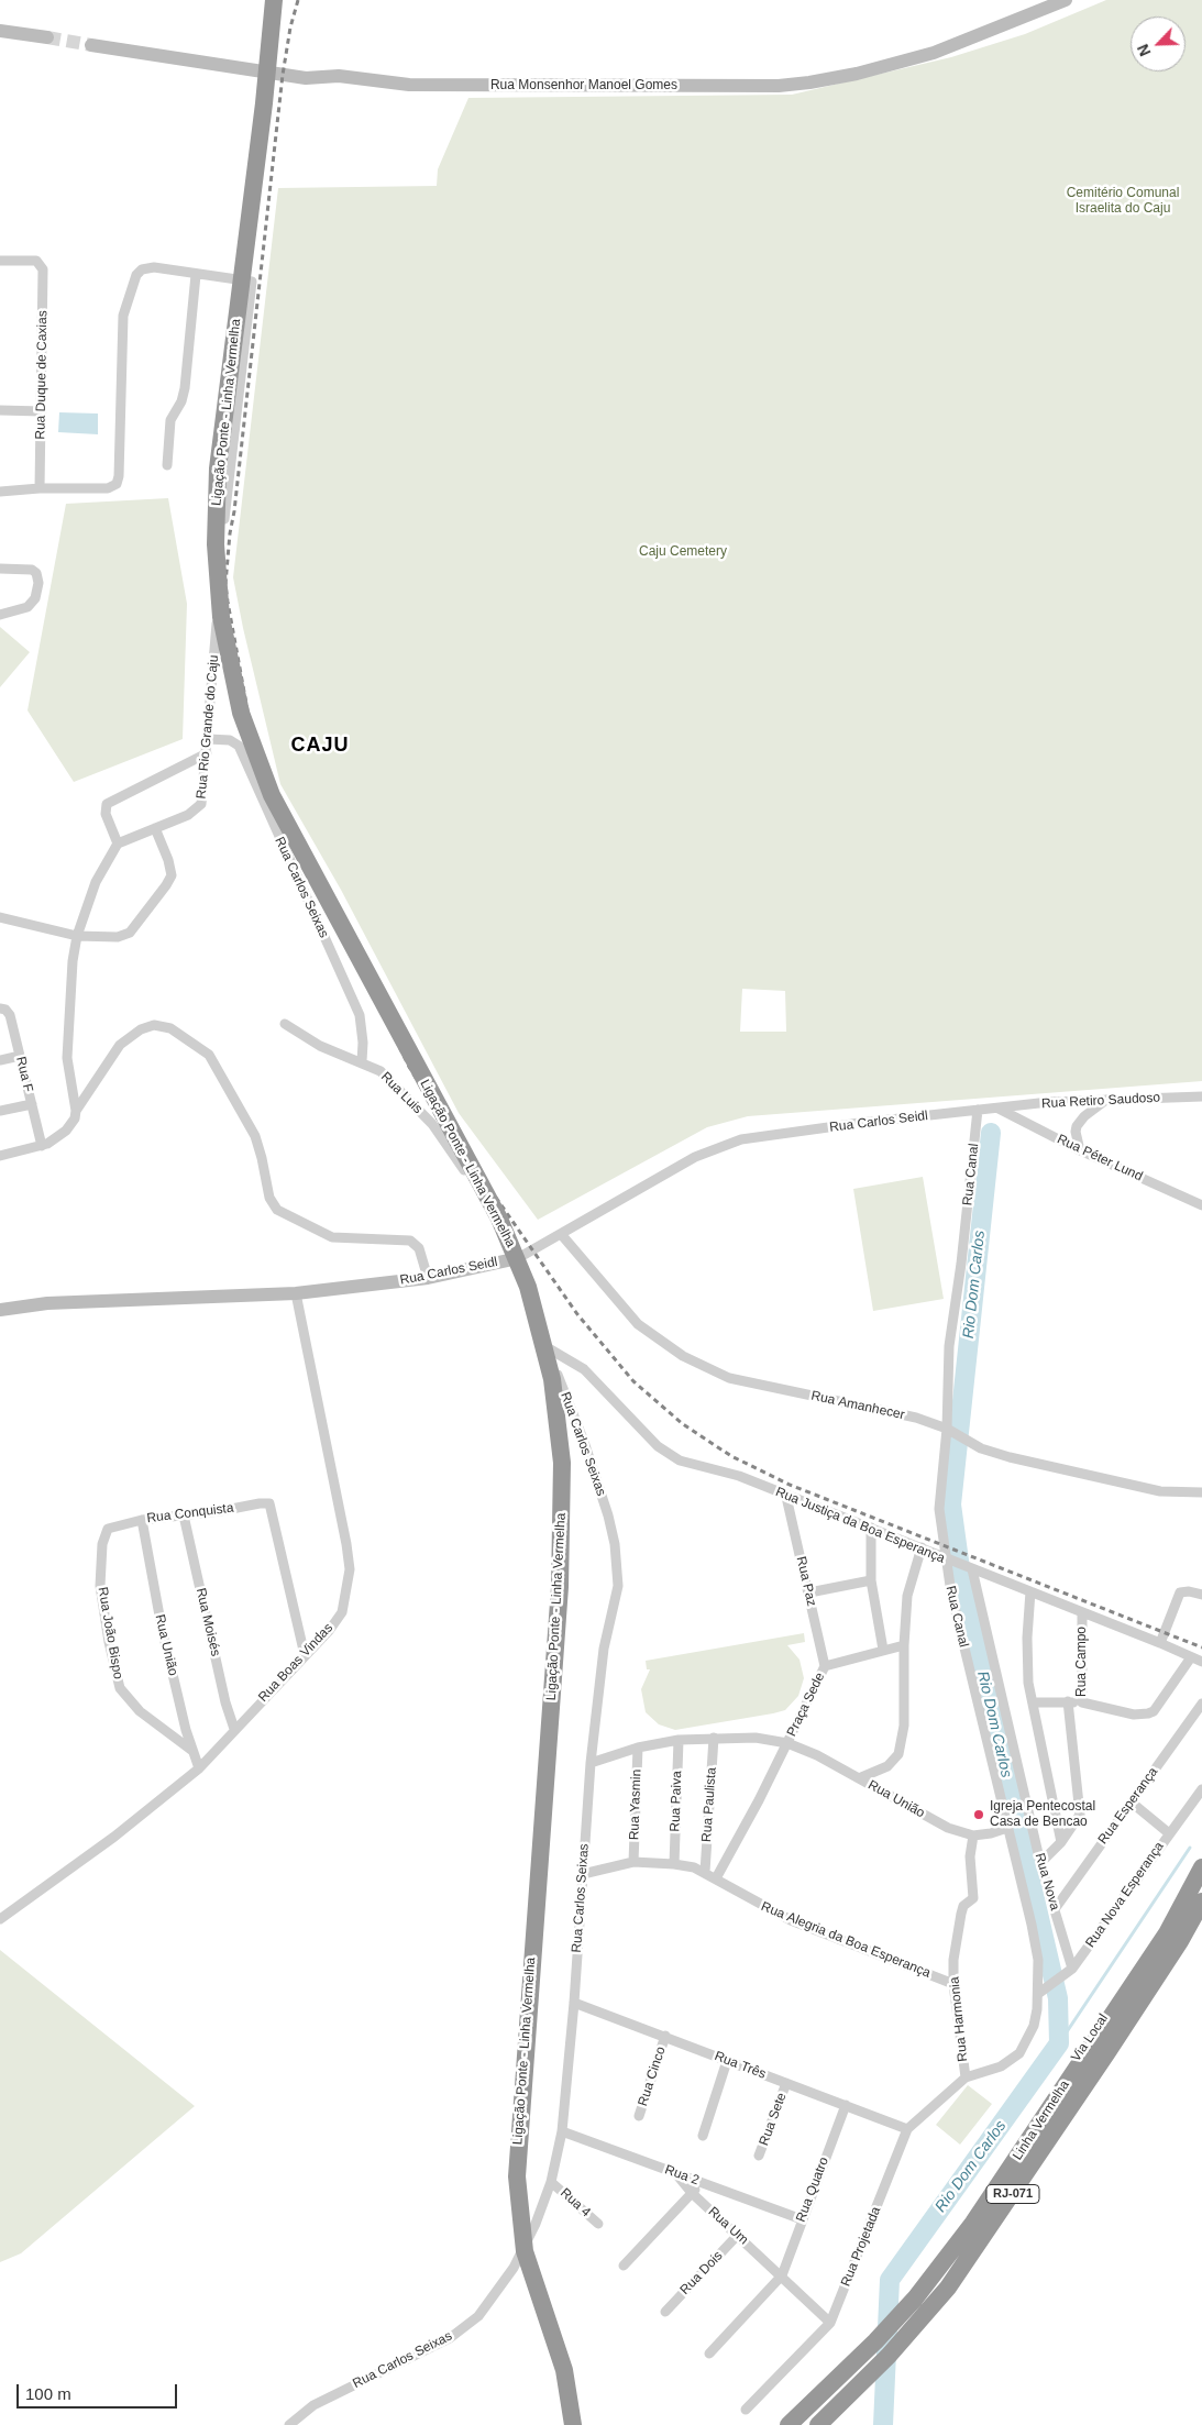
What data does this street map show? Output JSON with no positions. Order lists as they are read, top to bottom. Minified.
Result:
{"streets":{"highway":["Ligação Ponte - Linha Vermelha","Linha Vermelha","RJ-071"],"street":["Rua Monsenhor Manoel Gomes","Rua Duque de Caxias","Rua Rio Grande do Caju","Rua Carlos Seixas","Rua F","Rua Luis","Rua Retiro Saudoso","Rua Carlos Seidl","Rua Péter Lund","Rua Canal","Rua Amanhecer","Rua Conquista","Rua Justiça da Boa Esperança","Rua Paz","Rua Moisés","Rua João Bispo","Rua União","Rua Campo","Rua Boas Vindas","Praça Sede","Rua Paiva","Rua Yasmin","Rua Paulista","Rua Esperança","Rua Nova","Rua Nova Esperança","Rua Alegria da Boa Esperança","Rua Harmonia","Via Local","Rua Três","Rua Cinco","Rua Sete","Rua 2","Rua Quatro","Rua 4","Rua Um","Rua Projetada","Rua Dois"]},"crossings":[["Rua Rio Grande do Caju","Rua Carlos Seixas"],["Rua Carlos Seixas","Rua Luis"],["Rua Carlos Seixas","Rua Carlos Seidl"],["Rua Carlos Seixas","Rua Justiça da Boa Esperança"],["Rua Carlos Seixas","Rua União"],["Rua Carlos Seixas","Rua Alegria da Boa Esperança"],["Rua Carlos Seixas","Rua Três"],["Rua Carlos Seixas","Rua 2"],["Rua Carlos Seixas","Rua 4"],["Rua Luis","Rua Carlos Seidl"],["Rua Retiro Saudoso","Rua Carlos Seidl"],["Rua Retiro Saudoso","Rua Péter Lund"],["Rua Carlos Seidl","Rua Péter Lund"],["Rua Carlos Seidl","Rua Canal"],["Rua Carlos Seidl","Rua Amanhecer"],["Rua Carlos Seidl","Rua Boas Vindas"],["Rua Canal","Rua Amanhecer"],["Rua Canal","Rua Justiça da Boa Esperança"],["Rua Canal","Rua União"],["Rua Canal","Rua Nova Esperança"],["Rua Canal","Rua Harmonia"],["Rua Canal","Rua Projetada"],["Rua Conquista","Rua Moisés"],["Rua Conquista","Rua João Bispo"],["Rua Conquista","Rua União"],["Rua Conquista","Rua Boas Vindas"],["Rua Justiça da Boa Esperança","Rua Paz"],["Rua Justiça da Boa Esperança","Rua Campo"],["Rua Justiça da Boa Esperança","Rua Nova"],["Rua Paz","Praça Sede"],["Rua Moisés","Rua Boas Vindas"],["Rua João Bispo","Rua União"],["Rua União","Rua Boas Vindas"],["Rua União","Praça Sede"],["Rua União","Rua Paiva"],["Rua União","Rua Yasmin"],["Rua União","Rua Paulista"],["Rua União","Rua Harmonia"],["Rua Paiva","Rua Alegria da Boa Esperança"],["Rua Yasmin","Rua Alegria da Boa Esperança"],["Rua Paulista","Rua Alegria da Boa Esperança"],["Rua Esperança","Rua Nova"],["Rua Nova","Rua Nova Esperança"],["Rua Alegria da Boa Esperança","Rua Harmonia"],["Rua Harmonia","Rua Projetada"],["Rua Três","Rua Cinco"],["Rua Três","Rua Sete"],["Rua Três","Rua Quatro"],["Rua Três","Rua Projetada"],["Rua 2","Rua Quatro"],["Rua 2","Rua Um"],["Rua Quatro","Rua Um"],["Rua Um","Rua Projetada"],["Rua Um","Rua Dois"]],"districts":["CAJU"],"water":["Rio Dom Carlos"],"parks":["Cemitério Comunal Israelita do Caju","Caju Cemetery"],"places":["Igreja Pentecostal Casa de Bencao"],"scale_bar":"100 m","north":"bottom left"}
